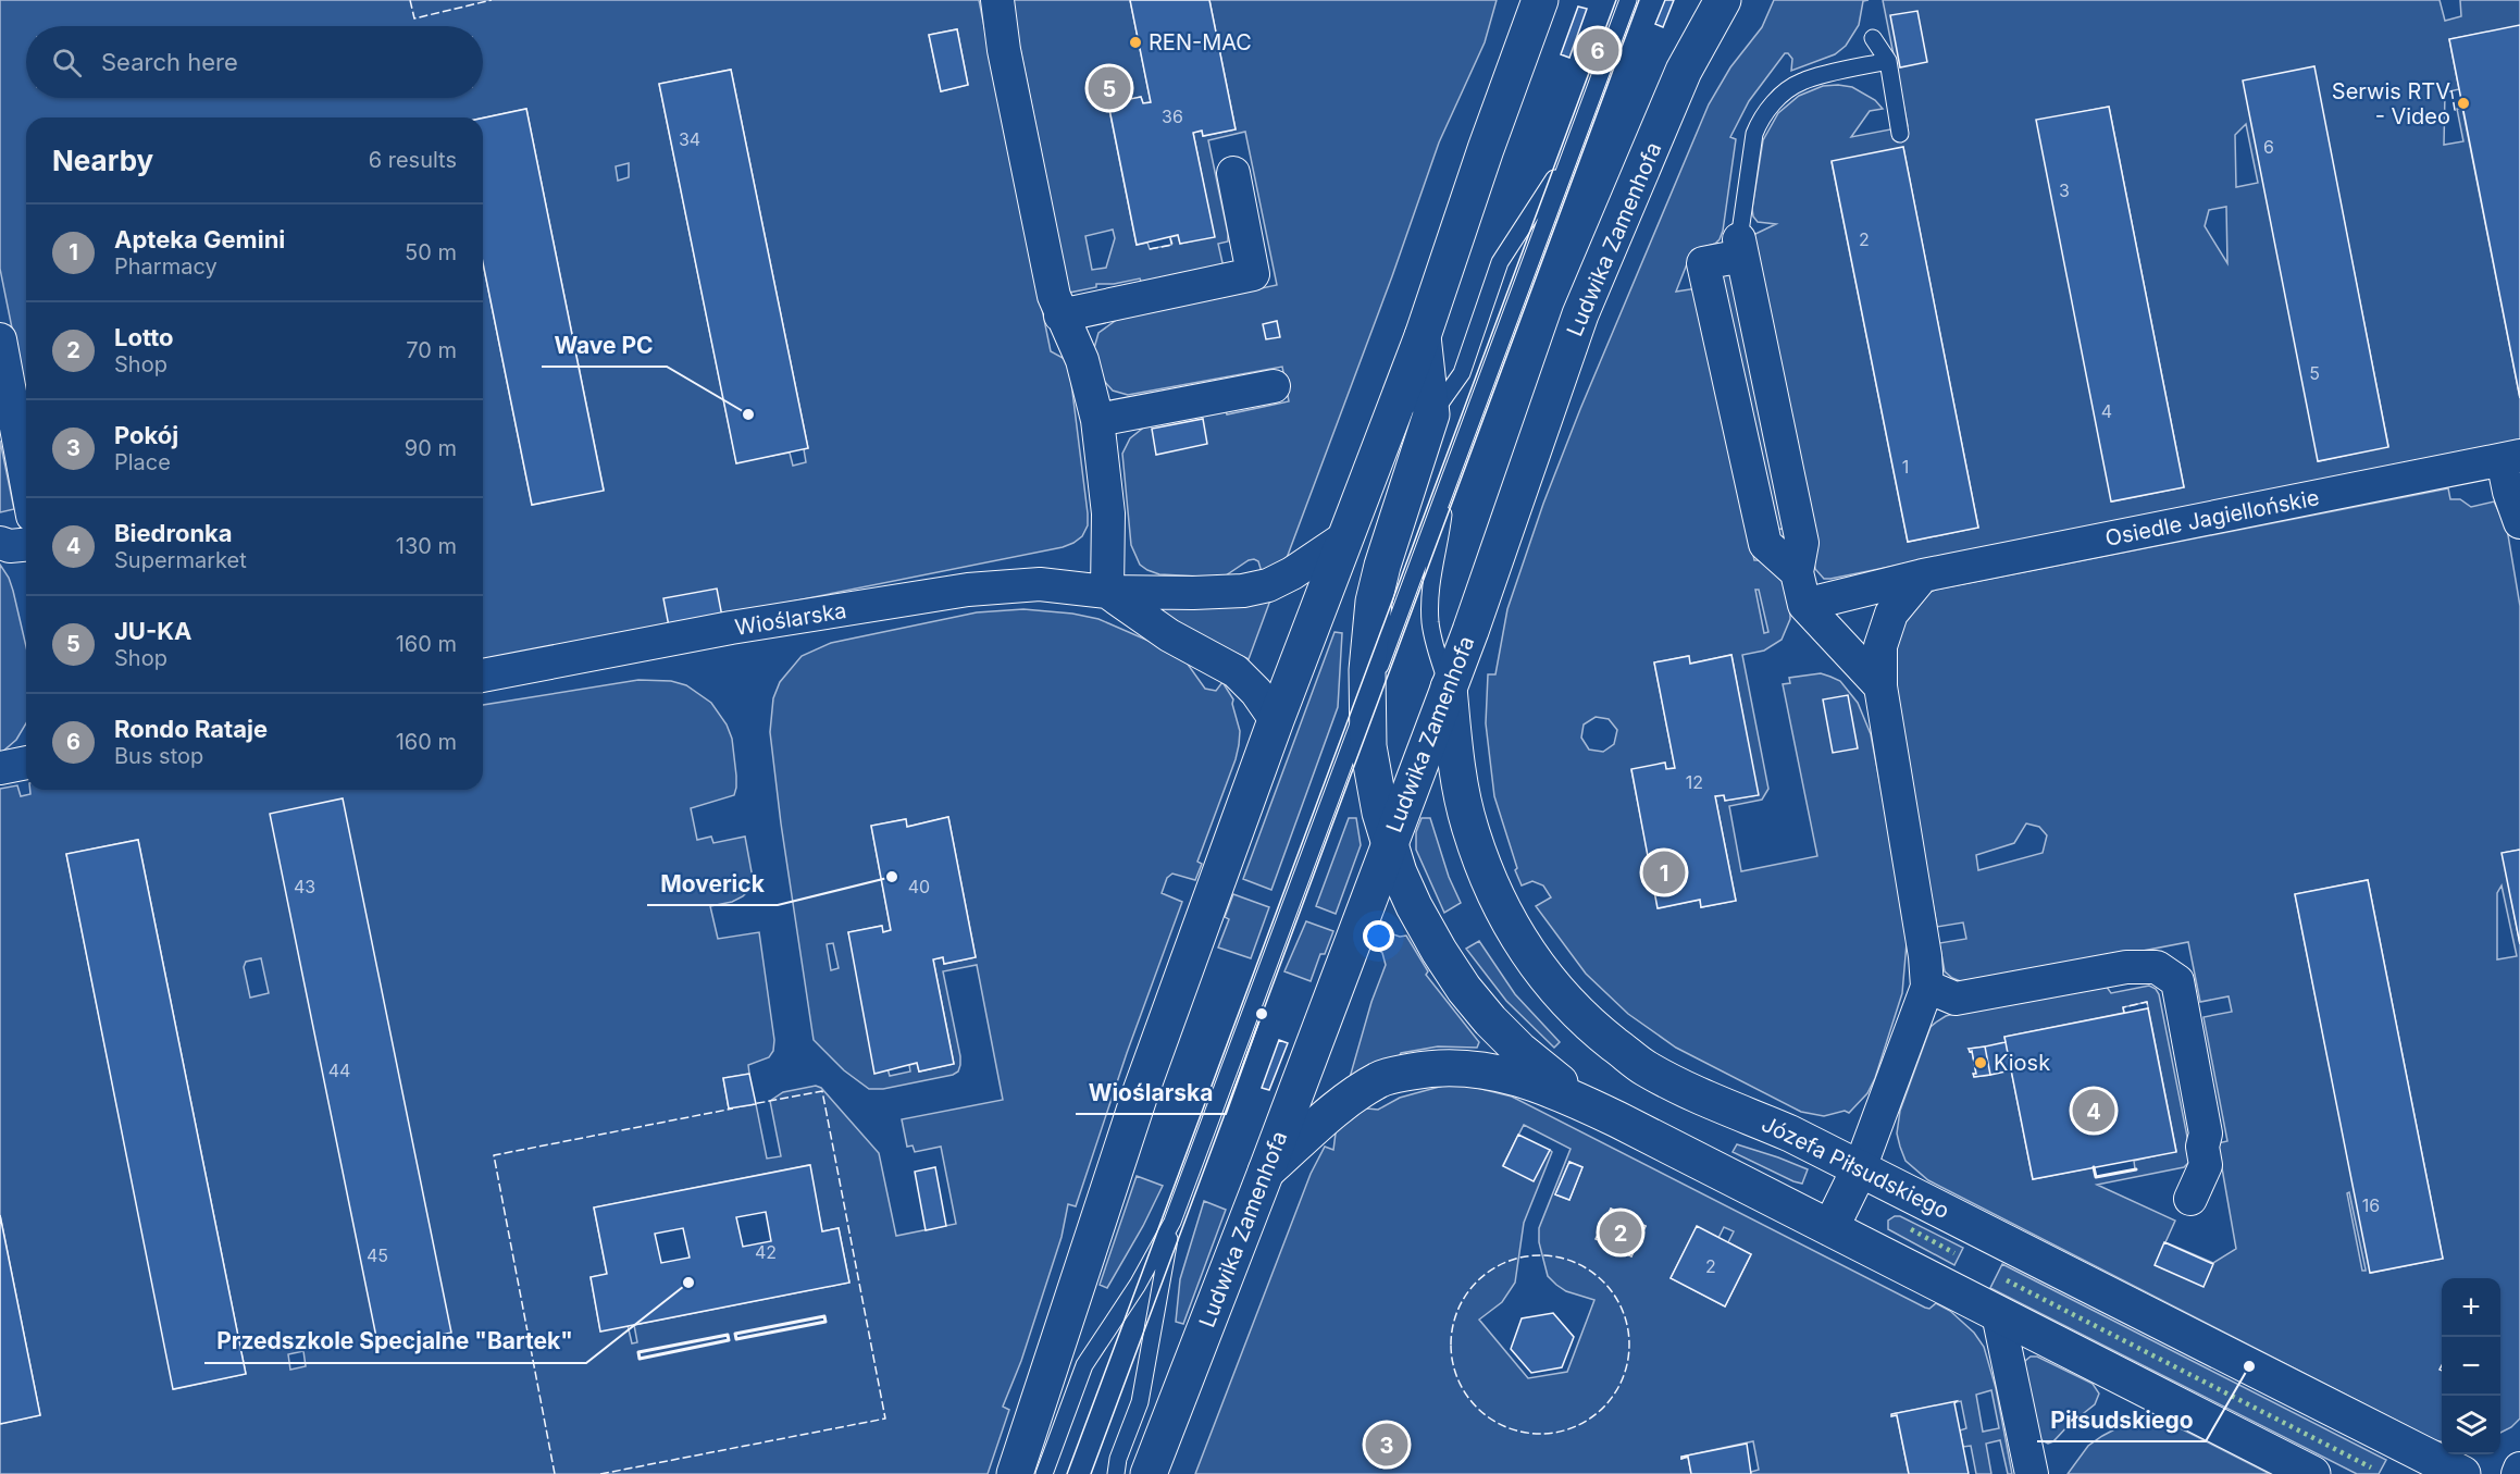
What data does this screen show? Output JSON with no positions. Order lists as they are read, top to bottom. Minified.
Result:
{"streets":{"street":["Ludwika Zamenhofa","Osiedle Jagiellońskie","Wioślarska","Józefa Piłsudskiego"]},"crossings":[["Ludwika Zamenhofa","Józefa Piłsudskiego"]],"places":["REN-MAC","Serwis RTV - Video","Wave PC","Moverick","Wioślarska","Kiosk","Przedszkole Specjalne \"Bartek\"","Piłsudskiego"],"house_numbers":["36","34","6","3","2","5","4","1","12","43","40","44","16","42","45","2"],"page":{"pins":["6","5","1","4","2","3"],"search":"Search here","heading":["Nearby","6 results"],"list":[{"mark":"1","name":"Apteka Gemini","note":"Pharmacy","value":"50 m"},{"mark":"2","name":"Lotto","note":"Shop","value":"70 m"},{"mark":"3","name":"Pokój","note":"Place","value":"90 m"},{"mark":"4","name":"Biedronka","note":"Supermarket","value":"130 m"},{"mark":"5","name":"JU-KA","note":"Shop","value":"160 m"},{"mark":"6","name":"Rondo Rataje","note":"Bus stop","value":"160 m"}],"map_buttons":["+","−"]}}
